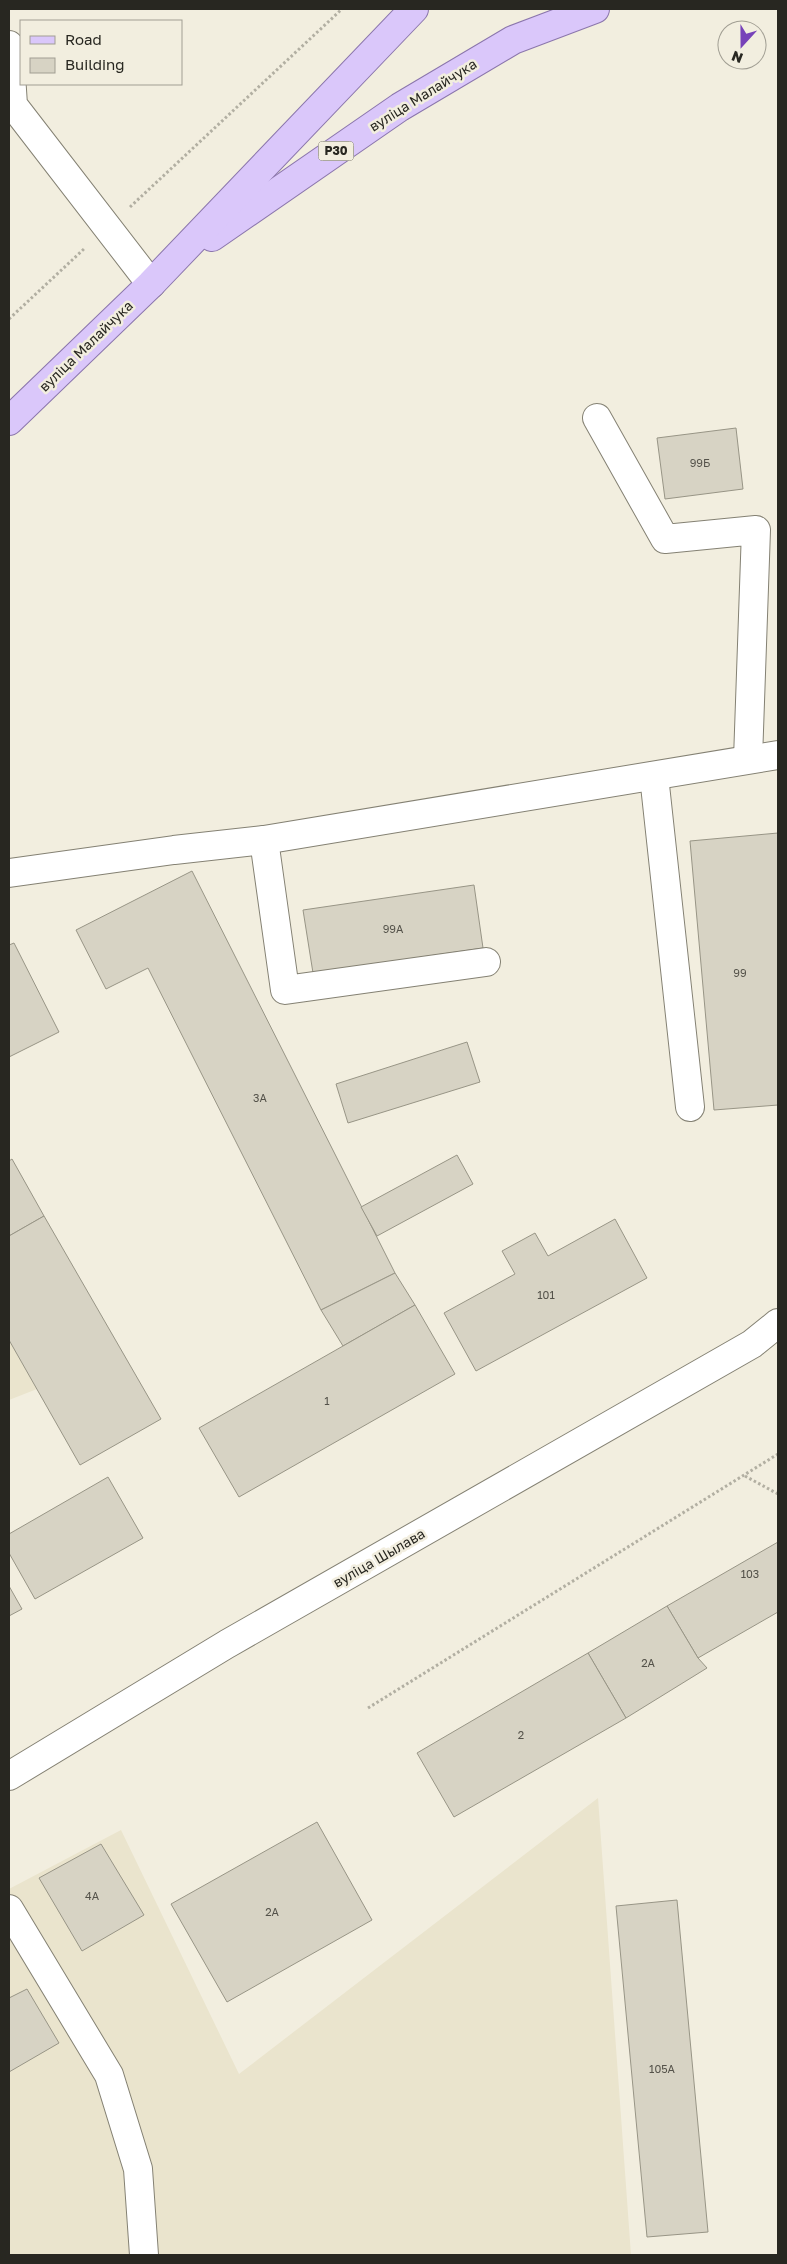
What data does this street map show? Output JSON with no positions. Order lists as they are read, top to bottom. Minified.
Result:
{"streets":{"main road":["вуліца Малайчука","Р30"],"street":["вуліца Шылава"]},"house_numbers":["99Б","99А","99","3А","101","1","103","2А","2","4А","2А","105А"],"legend":["Road","Building"],"north":"bottom"}
